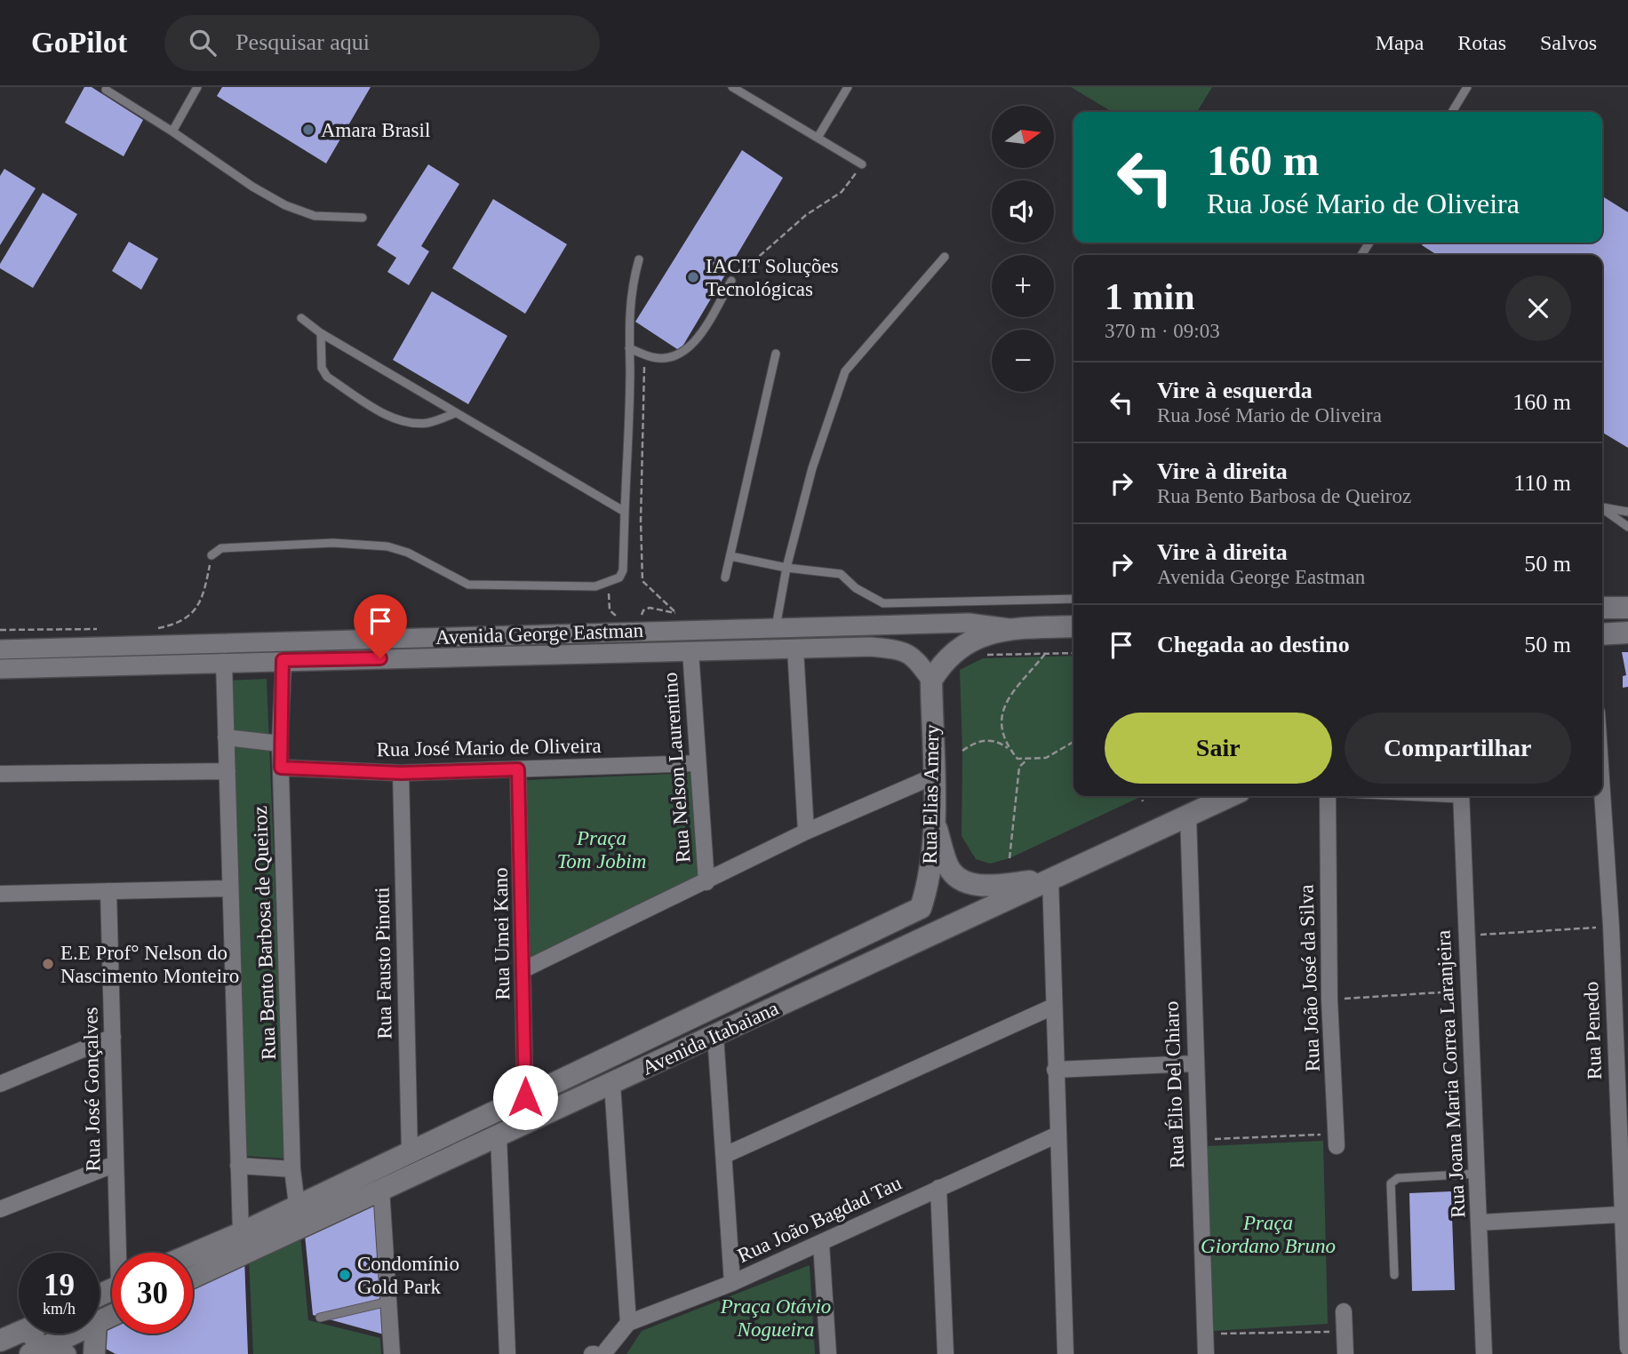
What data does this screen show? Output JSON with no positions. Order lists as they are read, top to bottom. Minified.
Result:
{"streets":{"main road":["Avenida George Eastman","Rua Elias Amery","Avenida Itabaiana"],"street":["Rua José Mario de Oliveira","Rua Nelson Laurentino","Rua Bento Barbosa de Queiroz","Rua Umei Kano","Rua Fausto Pinotti","Rua João José da Silva","Rua Penedo","Rua Joana Maria Correa Laranjeira","Rua Élio Del Chiaro","Rua José Gonçalves","Rua João Bagdad Tau"]},"crossings":[["Avenida George Eastman","Rua Nelson Laurentino"],["Avenida George Eastman","Rua Elias Amery"],["Avenida George Eastman","Rua Bento Barbosa de Queiroz"],["Rua José Mario de Oliveira","Rua Nelson Laurentino"],["Rua José Mario de Oliveira","Rua Bento Barbosa de Queiroz"],["Rua José Mario de Oliveira","Rua Umei Kano"],["Rua José Mario de Oliveira","Rua Fausto Pinotti"],["Rua Elias Amery","Avenida Itabaiana"],["Rua Bento Barbosa de Queiroz","Avenida Itabaiana"],["Rua Umei Kano","Avenida Itabaiana"],["Rua Fausto Pinotti","Avenida Itabaiana"],["Avenida Itabaiana","Rua Élio Del Chiaro"]],"parks":["Praça Tom Jobim","Praça Giordano Bruno","Praça Otávio Nogueira"],"places":["Amara Brasil","IACIT Soluções Tecnológicas","E.E Prof° Nelson do Nascimento Monteiro","Condomínio Gold Park"],"north":"right","page":{"header":"GoPilot","search":"Pesquisar aqui","nav":["Mapa","Rotas","Salvos"],"map_buttons":["+","−"],"turn":["160 m","Rua José Mario de Oliveira"],"heading":["1 min","370 m · 09:03"],"list":[{"name":"Vire à esquerda","note":"Rua José Mario de Oliveira","value":"160 m"},{"name":"Vire à direita","note":"Rua Bento Barbosa de Queiroz","value":"110 m"},{"name":"Vire à direita","note":"Avenida George Eastman","value":"50 m"},{"name":"Chegada ao destino","value":"50 m"}],"buttons":["Sair","Compartilhar"],"speed":"19 km/h","limit":"30"}}
